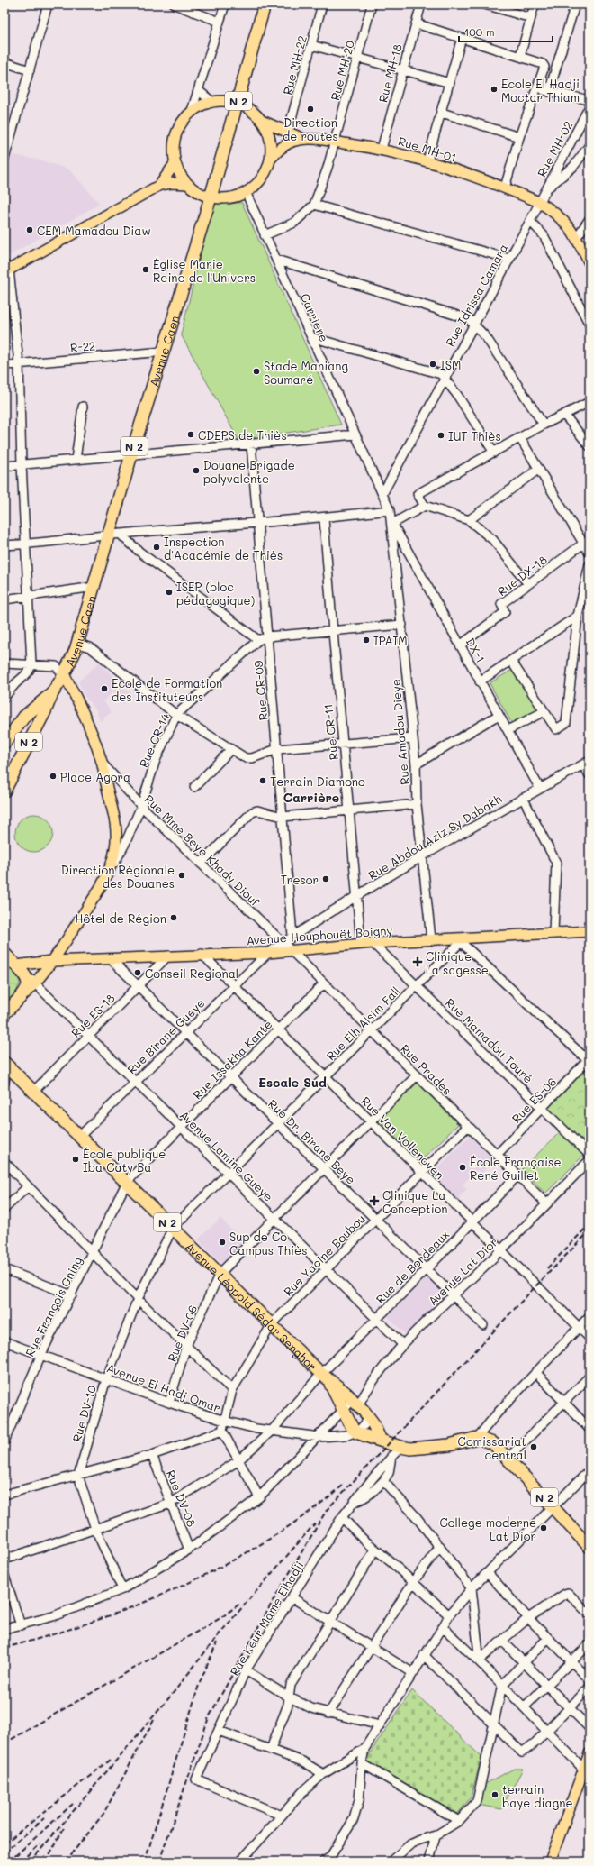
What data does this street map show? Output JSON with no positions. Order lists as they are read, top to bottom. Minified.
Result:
{"streets":{"highway":["N 2","Avenue Caen","Avenue Léopold Sédar Senghor"],"main road":["Rue MH-01","Avenue Houphouët Boigny"],"street":["Rue MH-22","Rue MH-20","Rue MH-18","Rue MH-02","Rue Idrissa Camara","Carriere","R-22","Rue DX-18","DX-1","Rue CR-09","Rue CR-11","Rue Amadou Dieye","Rue CR-14","Rue Abdou Aziz Sy Dabakh","Rue Mme Beye Khady Diouf","Rue ES-18","Rue Elh Alsim Fall","Rue Birane Gueye","Rue Mamadou Touré","Rue Issakha Kante","Rue Prades","Rue ES-06","Rue Van Vollenoven","Rue Dr. Birane Beye","Avenue Lamine Gueye","Rue Yacine Boubou","Rue de Bordeaux","Avenue Lat Dior","Rue François Gning","Rue DV-06","Avenue El Hadj Omar","Rue DV-10","Rue DV-08","Rue Keur Mame Elhadji"]},"crossings":[["Rue MH-22","Rue MH-01"],["Rue MH-20","Rue MH-01"],["Rue MH-18","Rue MH-01"],["N 2","Rue de Bordeaux"],["N 2","Avenue Lat Dior"],["N 2","Avenue Léopold Sédar Senghor"],["N 2","Avenue El Hadj Omar"],["Rue MH-01","Rue MH-02"],["Rue MH-01","Rue Idrissa Camara"],["Rue MH-02","Rue Idrissa Camara"],["Rue Idrissa Camara","Carriere"],["Carriere","DX-1"],["Carriere","Rue Amadou Dieye"],["R-22","Avenue Caen"],["Rue DX-18","DX-1"],["DX-1","Rue Amadou Dieye"],["DX-1","Rue Abdou Aziz Sy Dabakh"],["Rue CR-09","Rue CR-14"],["Rue CR-09","Rue Abdou Aziz Sy Dabakh"],["Rue CR-11","Rue CR-14"],["Rue CR-11","Rue Abdou Aziz Sy Dabakh"],["Rue CR-11","Avenue Houphouët Boigny"],["Rue Amadou Dieye","Rue CR-14"],["Rue Amadou Dieye","Rue Abdou Aziz Sy Dabakh"],["Rue Amadou Dieye","Avenue Houphouët Boigny"],["Rue CR-14","Rue Mme Beye Khady Diouf"],["Rue Abdou Aziz Sy Dabakh","Rue Mme Beye Khady Diouf"],["Rue Abdou Aziz Sy Dabakh","Rue Birane Gueye"],["Rue Mme Beye Khady Diouf","Avenue Houphouët Boigny"],["Rue Mme Beye Khady Diouf","Rue Birane Gueye"],["Rue Mme Beye Khady Diouf","Rue Prades"],["Avenue Houphouët Boigny","Rue ES-18"],["Avenue Houphouët Boigny","Rue Elh Alsim Fall"],["Avenue Houphouët Boigny","Rue Birane Gueye"],["Avenue Houphouët Boigny","Rue Mamadou Touré"],["Avenue Houphouët Boigny","Rue Prades"],["Avenue Houphouët Boigny","Rue Van Vollenoven"],["Avenue Houphouët Boigny","Rue Dr. Birane Beye"],["Rue ES-18","Rue Dr. Birane Beye"],["Rue ES-18","Avenue Lamine Gueye"],["Rue ES-18","Avenue Léopold Sédar Senghor"],["Rue Elh Alsim Fall","Rue Mamadou Touré"],["Rue Elh Alsim Fall","Rue Prades"],["Rue Elh Alsim Fall","Rue Van Vollenoven"],["Rue Elh Alsim Fall","Rue Dr. Birane Beye"],["Rue Elh Alsim Fall","Avenue Lamine Gueye"],["Rue Elh Alsim Fall","Avenue Léopold Sédar Senghor"],["Rue Elh Alsim Fall","Rue DV-10"],["Rue Birane Gueye","Rue Van Vollenoven"],["Rue Birane Gueye","Rue Dr. Birane Beye"],["Rue Birane Gueye","Avenue Lamine Gueye"],["Rue Birane Gueye","Avenue Léopold Sédar Senghor"],["Rue Mamadou Touré","Rue ES-06"],["Rue Issakha Kante","Rue Prades"],["Rue Issakha Kante","Rue Van Vollenoven"],["Rue Issakha Kante","Rue Dr. Birane Beye"],["Rue Issakha Kante","Avenue Lamine Gueye"],["Rue Issakha Kante","Avenue Léopold Sédar Senghor"],["Rue Issakha Kante","Rue François Gning"],["Rue Prades","Rue ES-06"],["Rue Prades","Rue Yacine Boubou"],["Rue Prades","Rue de Bordeaux"],["Rue Prades","Avenue Lat Dior"],["Rue Van Vollenoven","Rue Yacine Boubou"],["Rue Van Vollenoven","Rue de Bordeaux"],["Rue Van Vollenoven","Avenue Lat Dior"],["Rue Dr. Birane Beye","Rue Yacine Boubou"],["Rue Dr. Birane Beye","Rue de Bordeaux"],["Rue Dr. Birane Beye","Avenue Lat Dior"],["Avenue Lamine Gueye","Rue Yacine Boubou"],["Avenue Lamine Gueye","Rue de Bordeaux"],["Avenue Lamine Gueye","Avenue Lat Dior"],["Rue Yacine Boubou","Avenue Léopold Sédar Senghor"],["Rue Yacine Boubou","Avenue El Hadj Omar"],["Rue de Bordeaux","Avenue Léopold Sédar Senghor"],["Rue de Bordeaux","Avenue El Hadj Omar"],["Rue de Bordeaux","Rue DV-08"],["Avenue Lat Dior","Avenue El Hadj Omar"],["Avenue Lat Dior","Rue DV-08"],["Avenue Léopold Sédar Senghor","Rue François Gning"],["Avenue Léopold Sédar Senghor","Rue DV-06"],["Avenue Léopold Sédar Senghor","Rue DV-10"],["Rue François Gning","Avenue El Hadj Omar"],["Rue DV-06","Avenue El Hadj Omar"],["Avenue El Hadj Omar","Rue DV-10"]],"districts":["Carrière","Escale Sud"],"places":{"other":["Ecole El Hadji Moctar Thiam","Direction de routes","CEM Mamadou Diaw","Église Marie Reine de l'Univers","ISM","Stade Maniang Soumaré","CDEPS de Thiès","IUT Thiès","Douane Brigade polyvalente","Inspection d'Académie de Thiès","ISEP (bloc pédagogique)","IPAIM","Ecole de Formation des Instituteurs","Place Agora","Terrain Diamono","Direction Régionale des Douanes","Tresor","Hôtel de Région","Conseil Regional","École publique Iba Caty Ba","École Française René Guillet","Sup de Co Campus Thiès","Comissariat central","College moderne Lat Dior","terrain baye diagne"],"health":["Clinique La sagesse","Clinique La Conception"]},"scale_bar":"100 m"}
